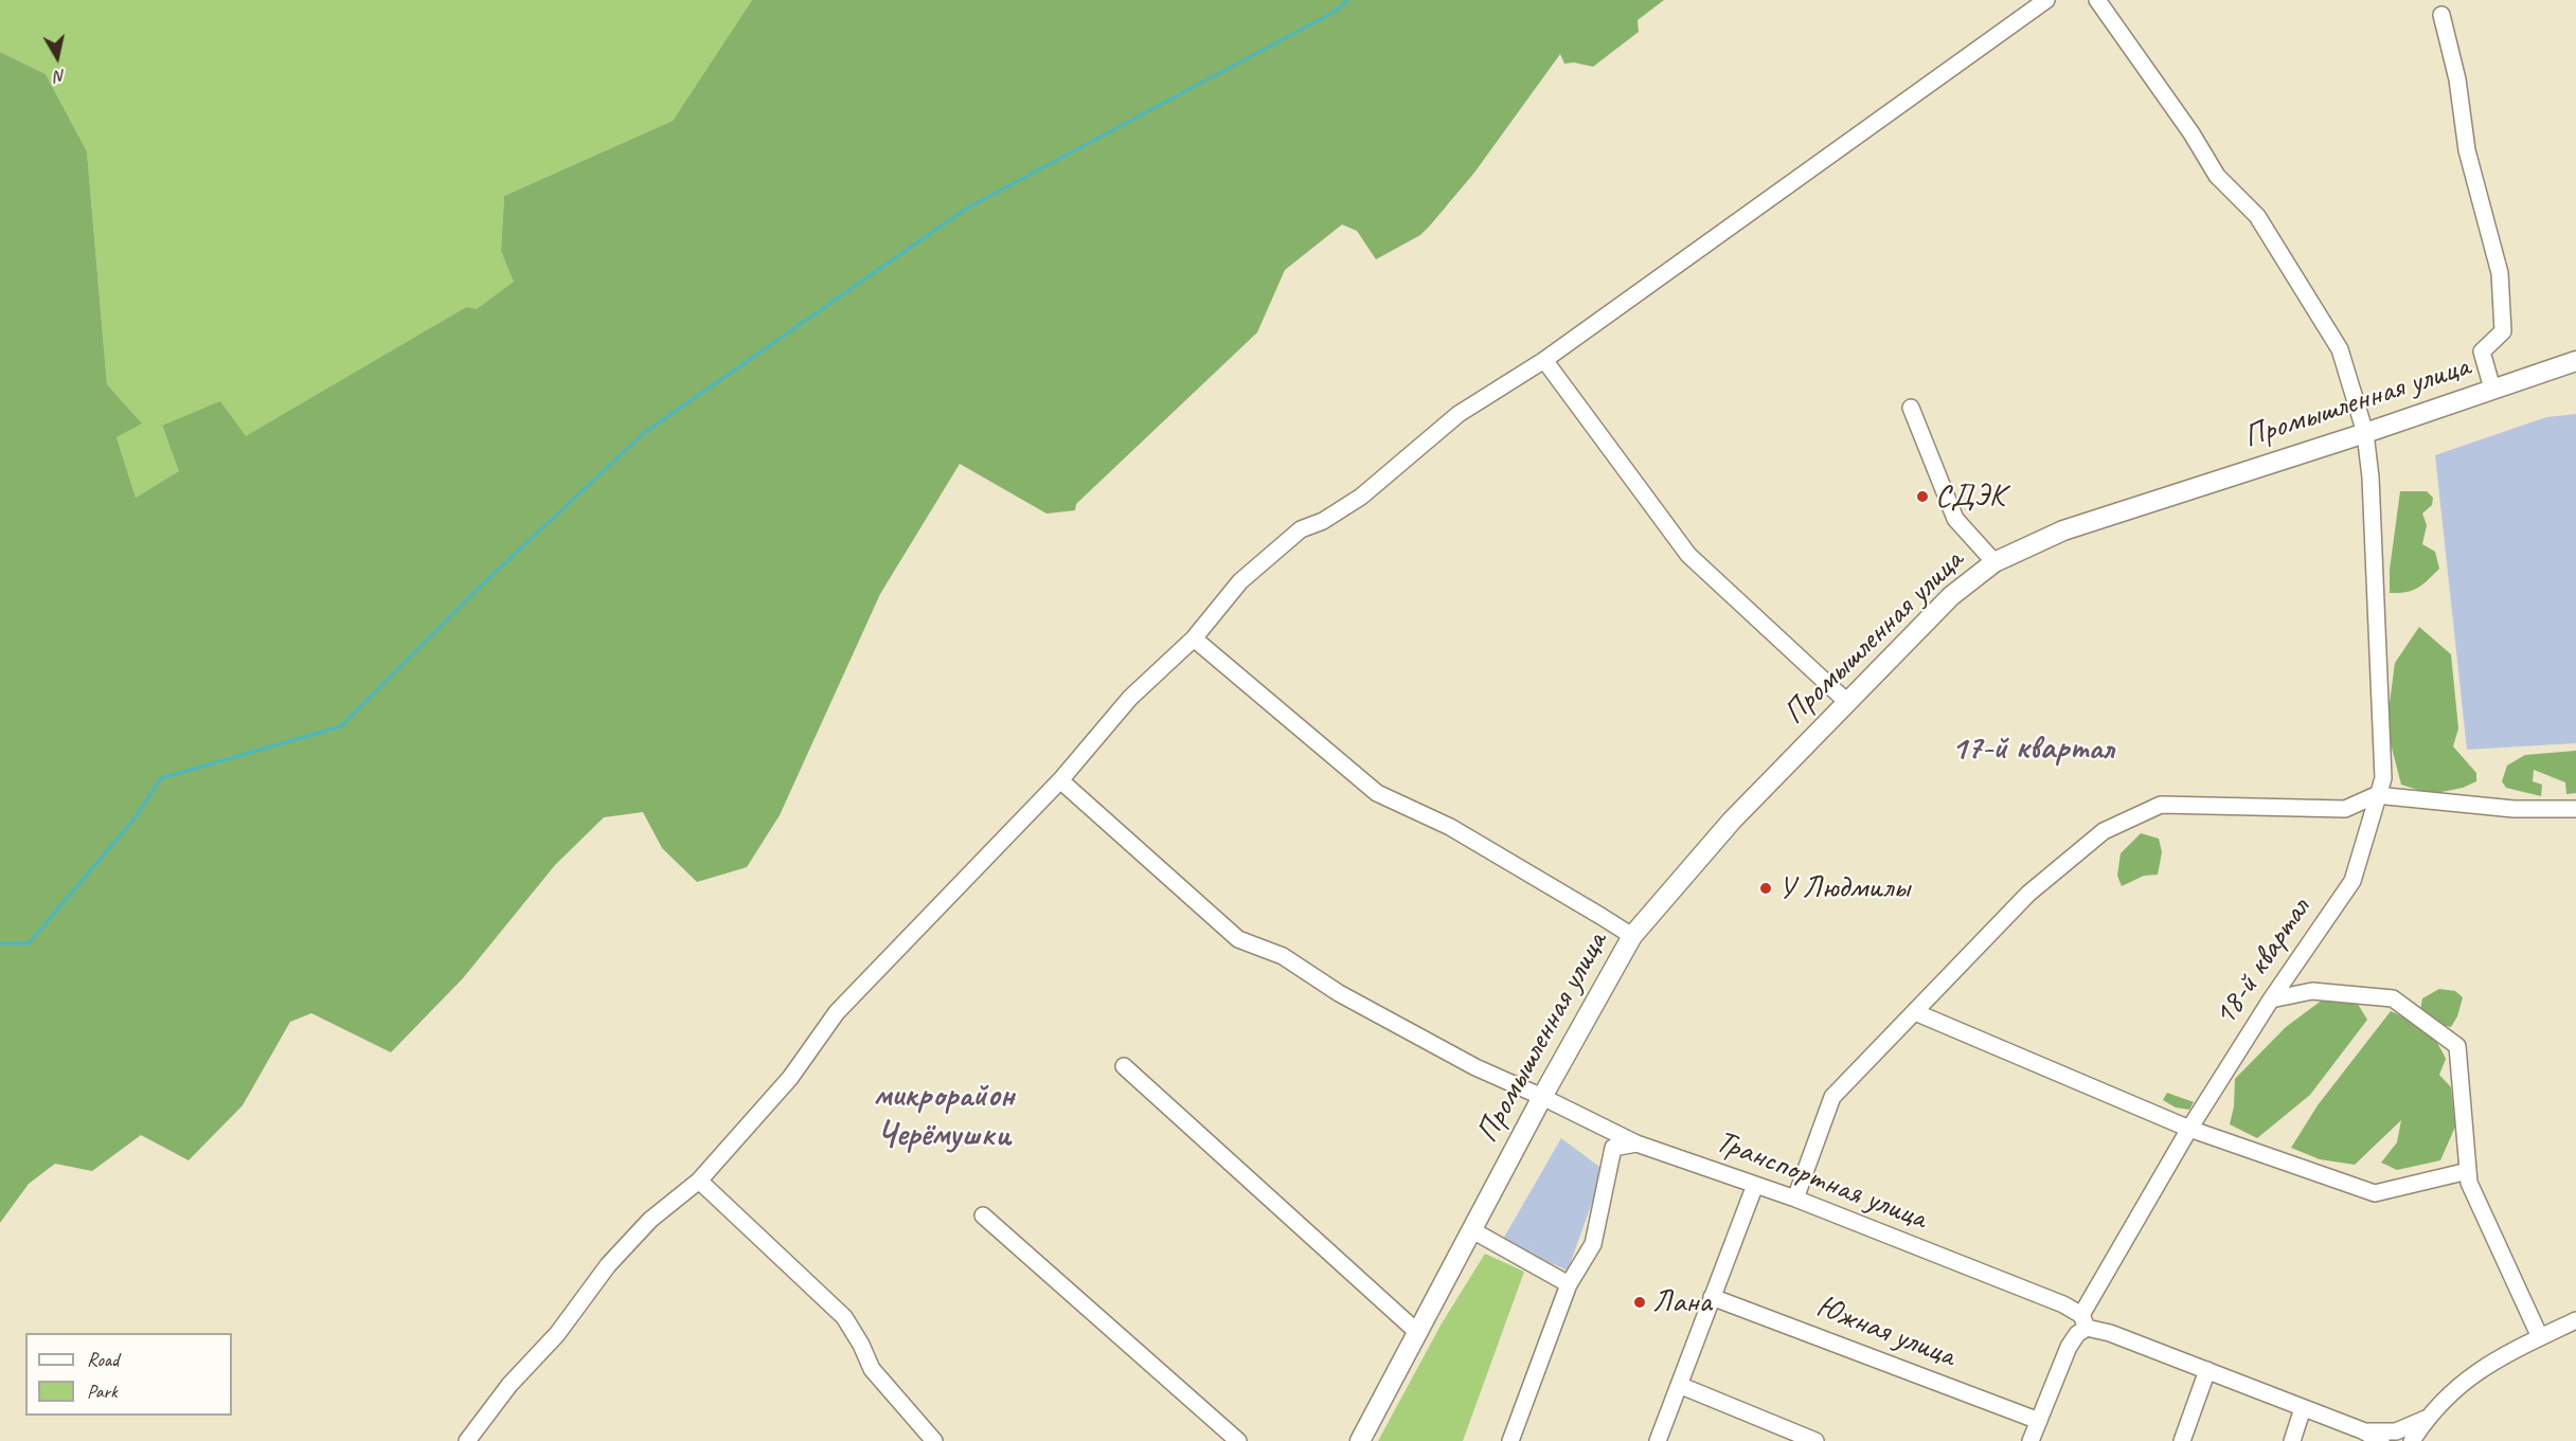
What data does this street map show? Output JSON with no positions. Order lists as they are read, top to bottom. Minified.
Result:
{"streets":{"main road":["Промышленная улица"],"street":["18-й квартал","Транспортная улица","Южная улица"]},"crossings":[["Промышленная улица","18-й квартал"],["Промышленная улица","Транспортная улица"],["18-й квартал","Транспортная улица"],["18-й квартал","Южная улица"]],"districts":["17-й квартал","микрорайон Черёмушки"],"places":["СДЭК","У Людмилы","Лана"],"legend":["Road","Park"],"north":"bottom"}
